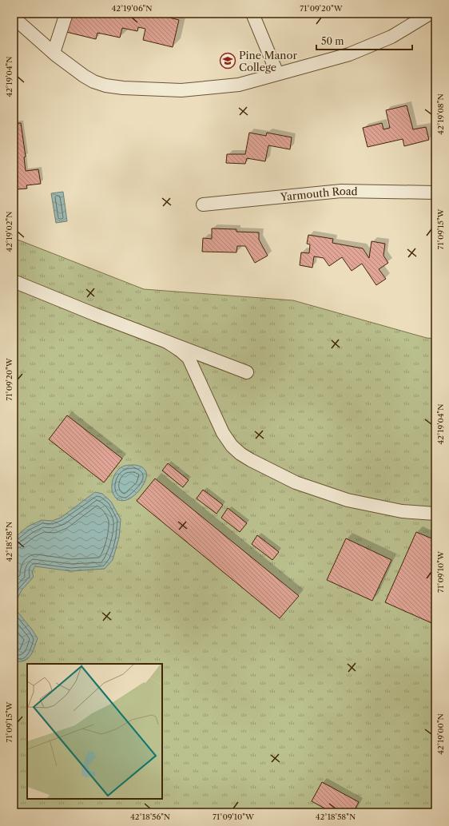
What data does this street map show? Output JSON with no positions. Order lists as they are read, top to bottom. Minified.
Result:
{"streets":{"street":["Yarmouth Road"]},"places":{"school or university":["Pine Manor College"]},"scale_bar":"50 m","coordinates":["42°19'06\"N","71°09'20\"W","42°19'04\"N","42°19'08\"N","71°09'15\"W","42°19'02\"N","42°18'58\"N","71°09'10\"W","42°19'00\"N","42°18'56\"N"]}
